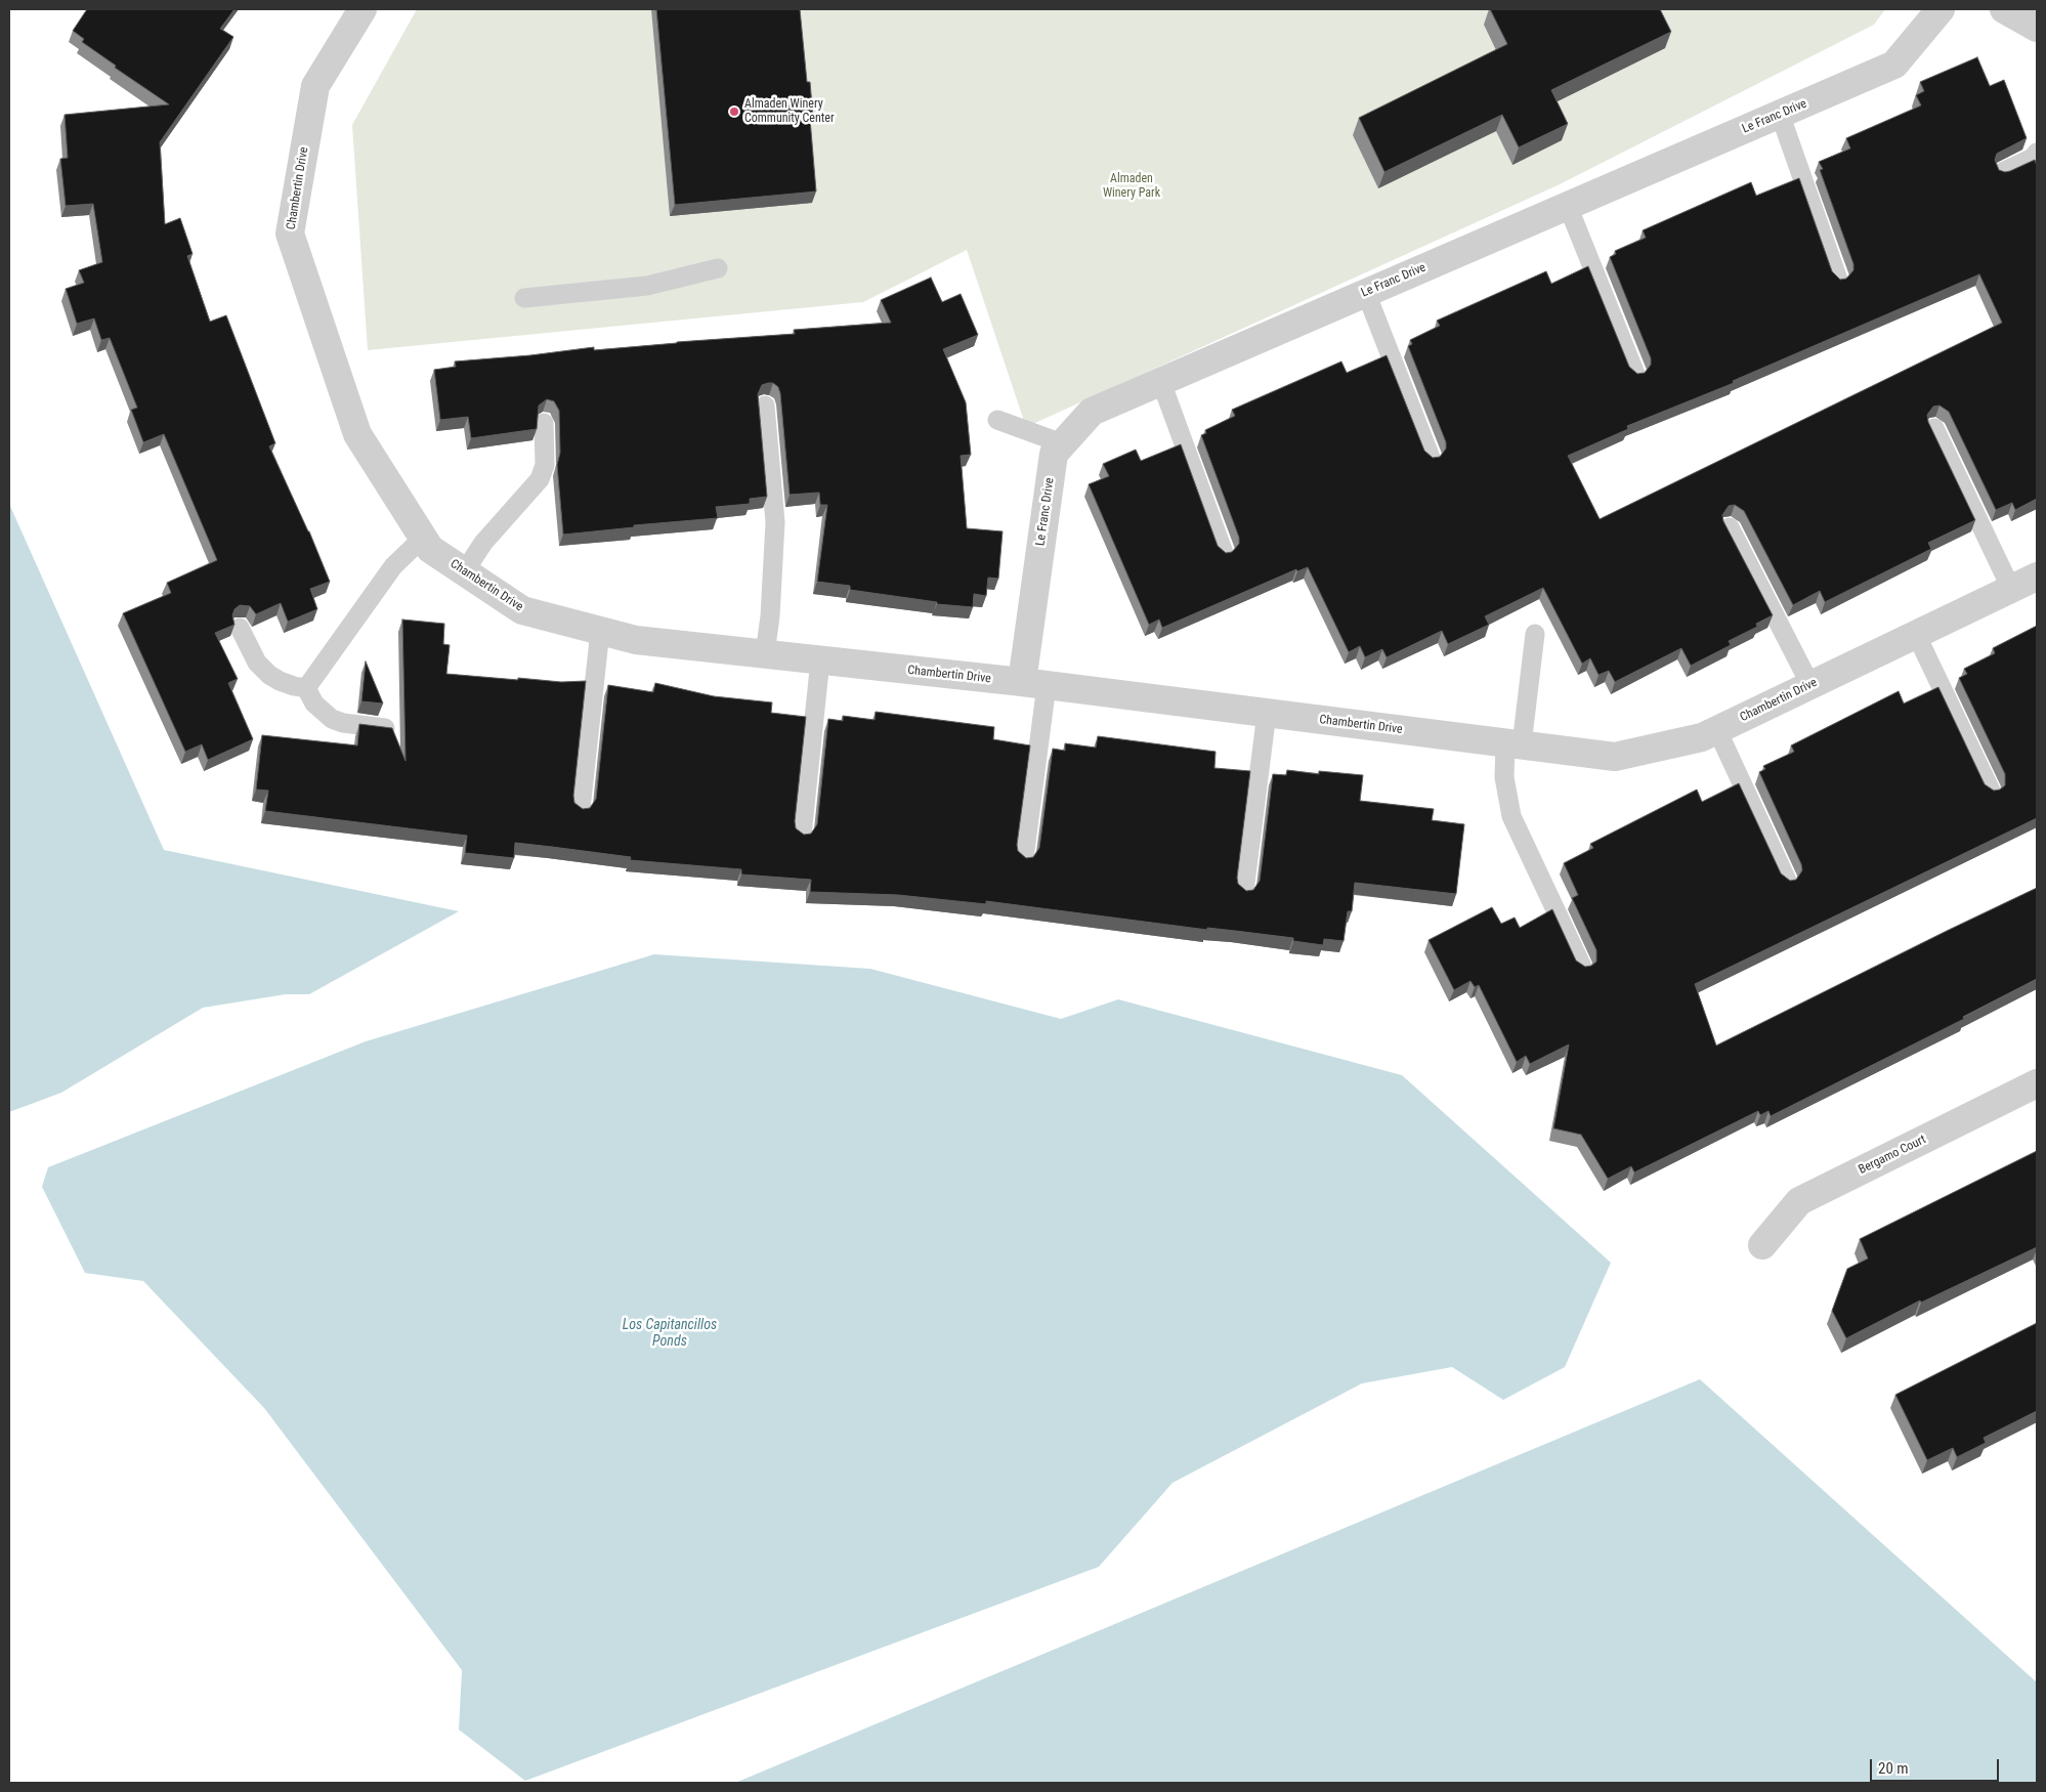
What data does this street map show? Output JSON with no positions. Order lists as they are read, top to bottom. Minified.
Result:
{"streets":{"street":["Le Franc Drive","Chambertin Drive","Bergamo Court"]},"crossings":[["Le Franc Drive","Chambertin Drive"]],"water":["Los Capitancillos Ponds"],"parks":["Almaden Winery Park"],"places":["Almaden Winery Community Center"],"scale_bar":"20 m"}
